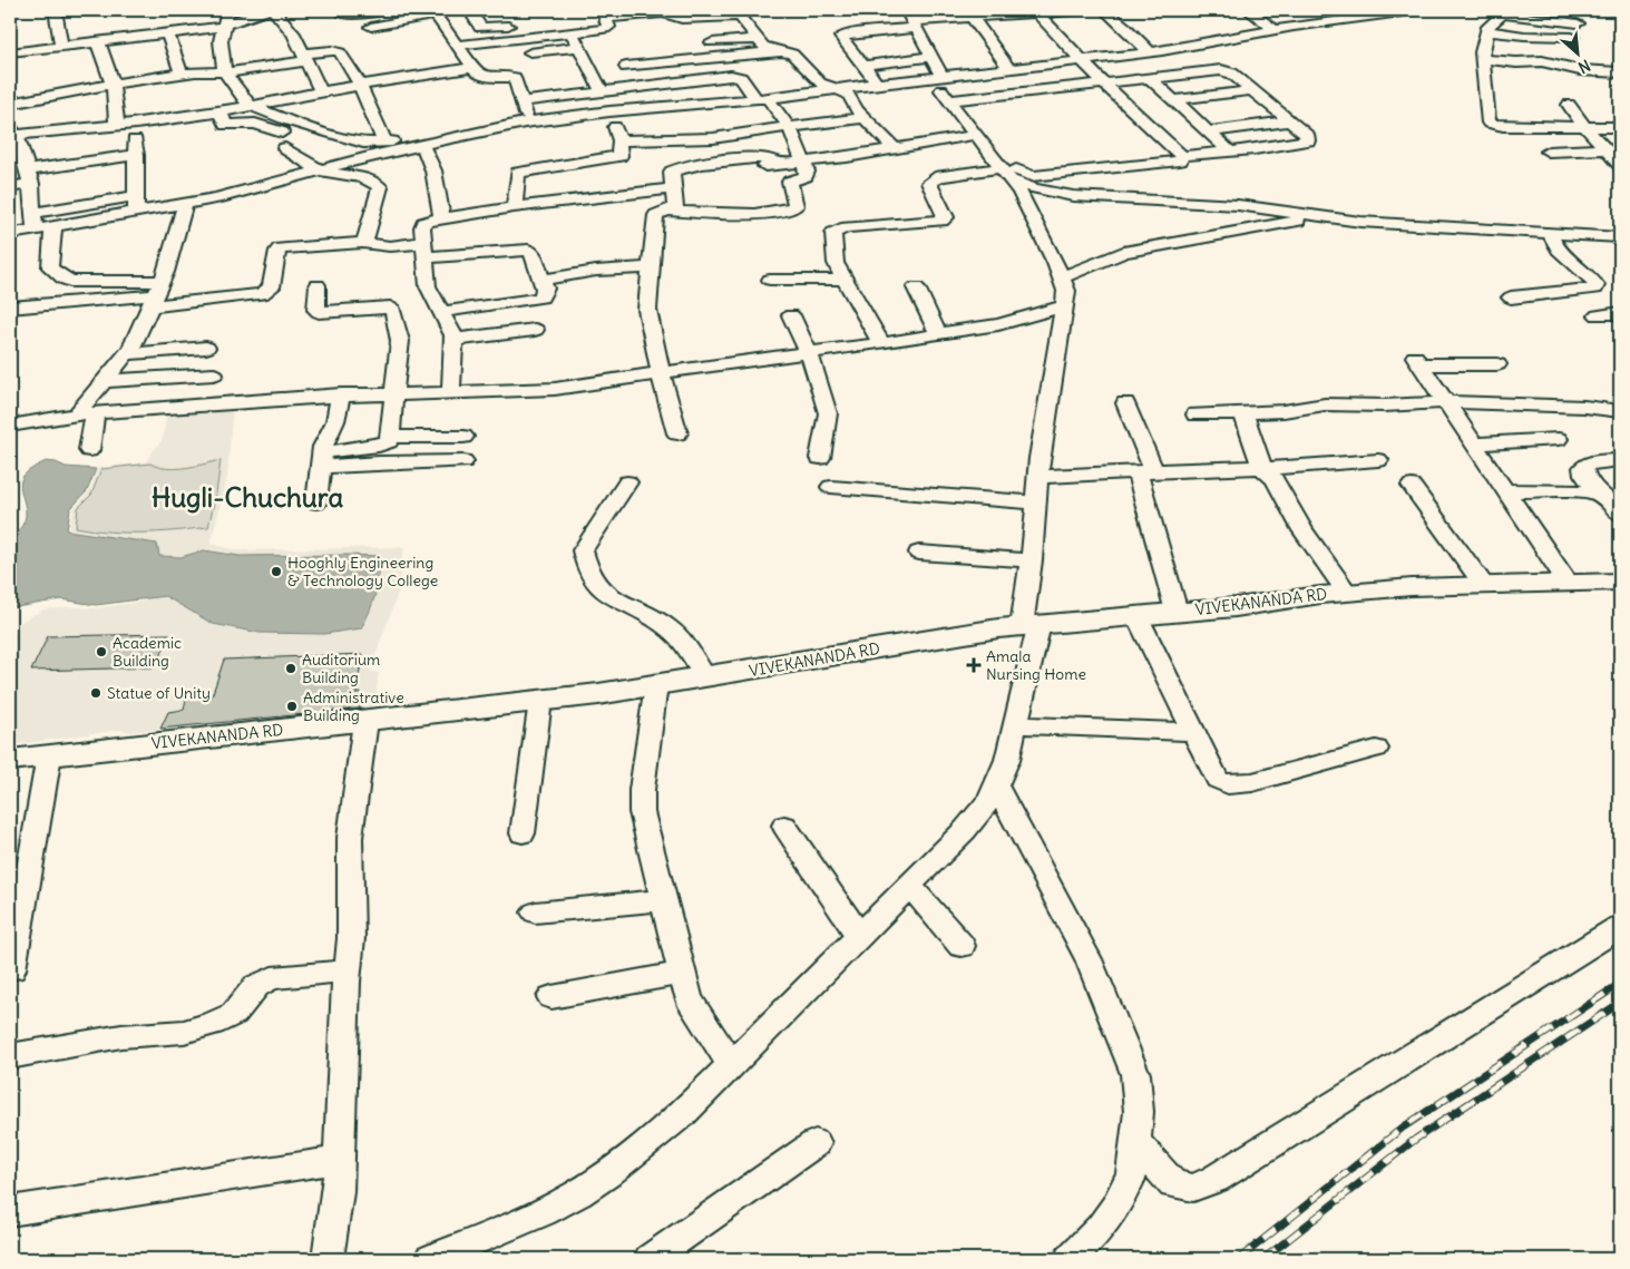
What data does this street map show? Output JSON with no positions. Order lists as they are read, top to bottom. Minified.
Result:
{"streets":{"street":["VIVEKANANDA RD"]},"districts":["Hugli-Chuchura"],"places":{"other":["Hooghly Engineering & Technology College","Academic Building","Auditorium Building","Statue of Unity","Administrative Building"],"health":["Amala Nursing Home"]},"north":"bottom right"}
